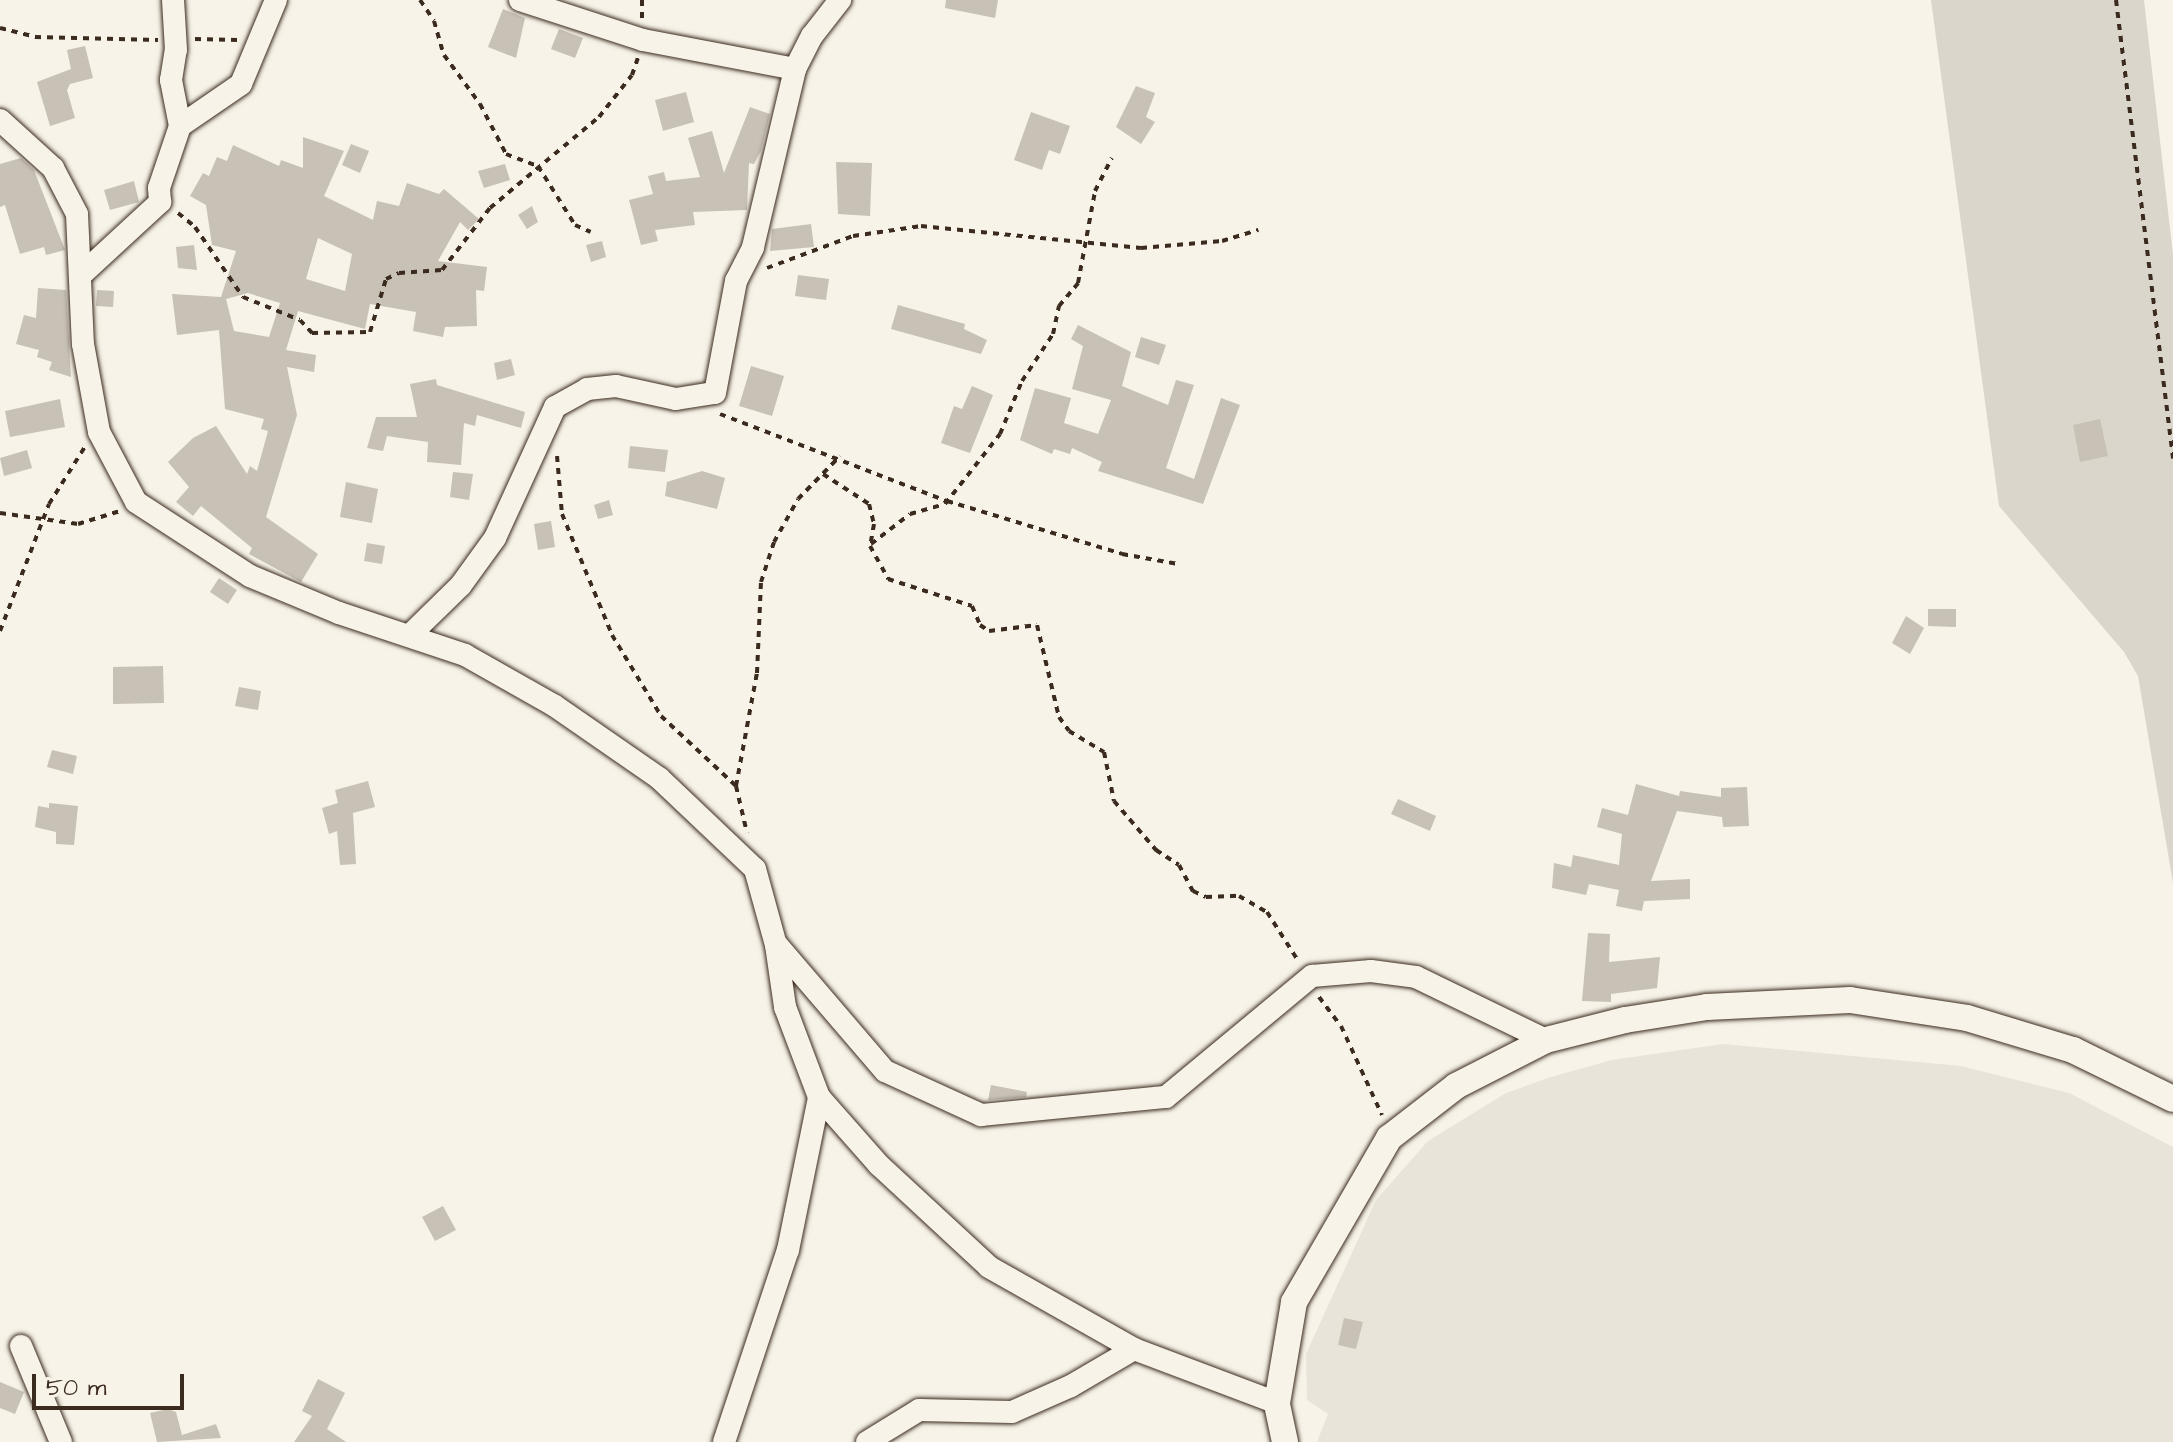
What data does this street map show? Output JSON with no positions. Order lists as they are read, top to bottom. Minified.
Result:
{"scale_bar":"50 m"}
